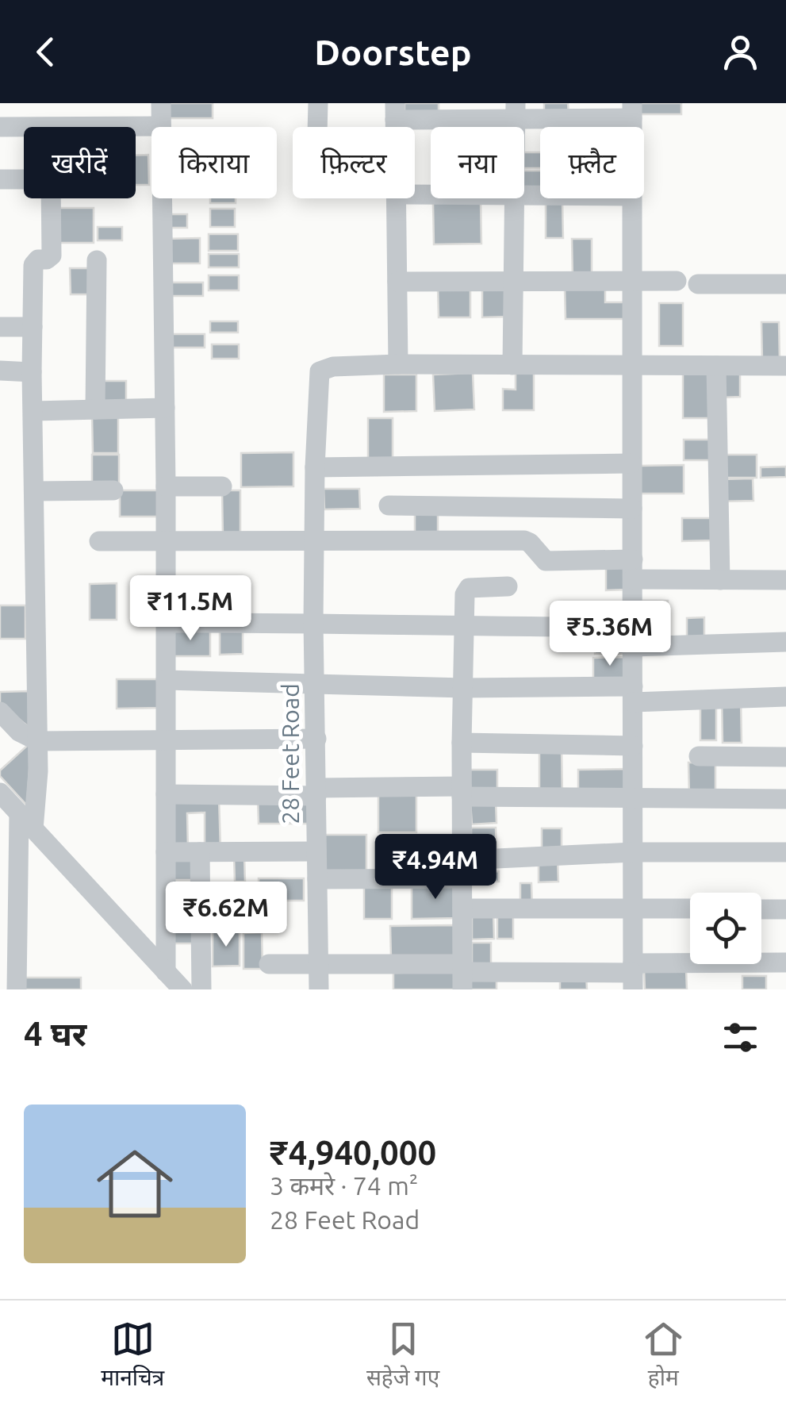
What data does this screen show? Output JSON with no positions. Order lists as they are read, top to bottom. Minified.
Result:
{"streets":{"street":["28 Feet Road"]},"page":{"header":"Doorstep","chip":["खरीदें","किराया","फ़िल्टर","नया","फ़्लैट"],"price":["₹11.5M","₹5.36M","₹4.94M","₹6.62M"],"heading":"4 घर","list":[{"name":"₹4,940,000","note":"3 कमरे · 74 m² · 28 Feet Road"}],"tabs":["मानचित्र","सहेजे गए","होम"]}}
